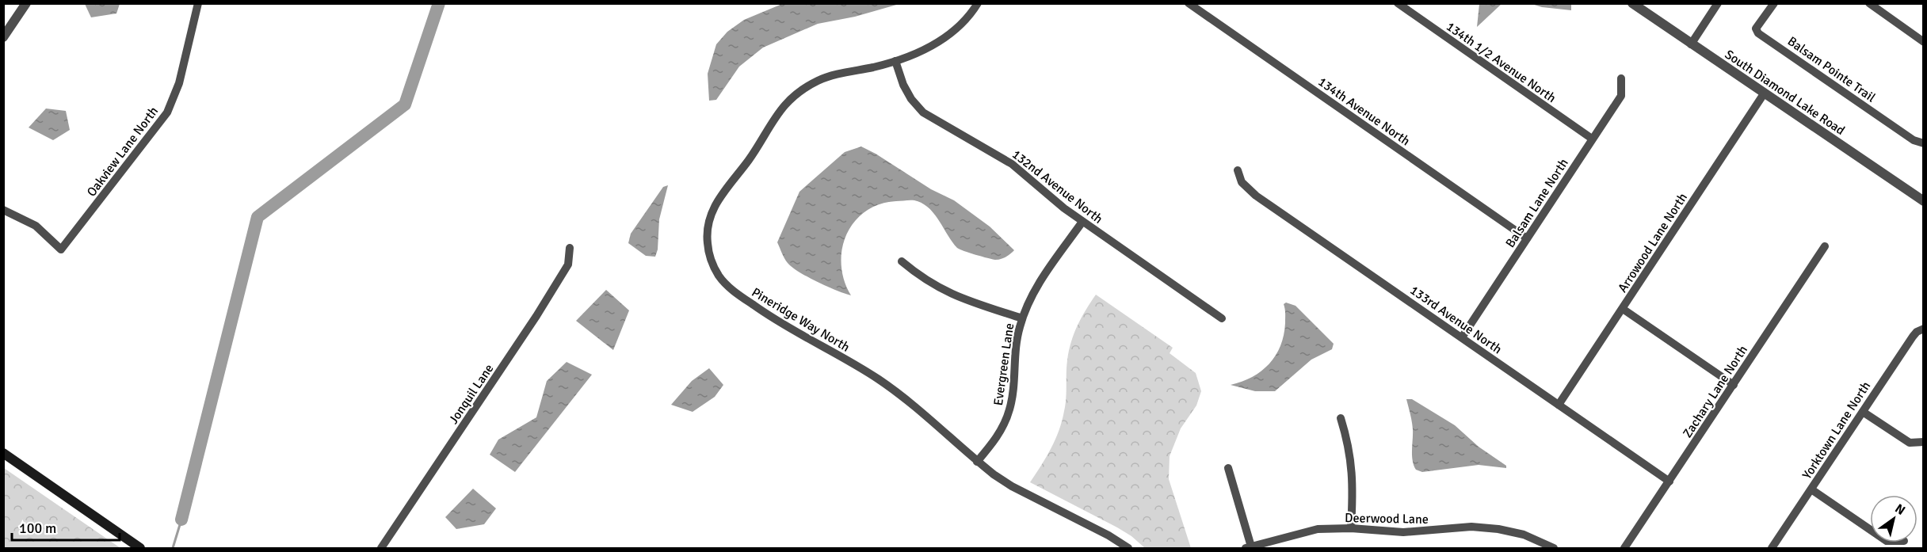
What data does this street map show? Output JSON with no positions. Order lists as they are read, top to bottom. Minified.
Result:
{"streets":{"street":["134th 1/2 Avenue North","Balsam Pointe Trail","South Diamond Lake Road","134th Avenue North","Oakview Lane North","132nd Avenue North","Balsam Lane North","Arrowood Lane North","Pineridge Way North","133rd Avenue North","Evergreen Lane","Zachary Lane North","Jonquil Lane","Yorktown Lane North","Deerwood Lane"]},"crossings":[["134th 1/2 Avenue North","Balsam Lane North"],["South Diamond Lake Road","Arrowood Lane North"],["134th Avenue North","Balsam Lane North"],["132nd Avenue North","Pineridge Way North"],["132nd Avenue North","Evergreen Lane"],["Balsam Lane North","133rd Avenue North"],["Arrowood Lane North","133rd Avenue North"],["Pineridge Way North","Evergreen Lane"],["133rd Avenue North","Zachary Lane North"]],"scale_bar":"100 m","north":"top right"}
